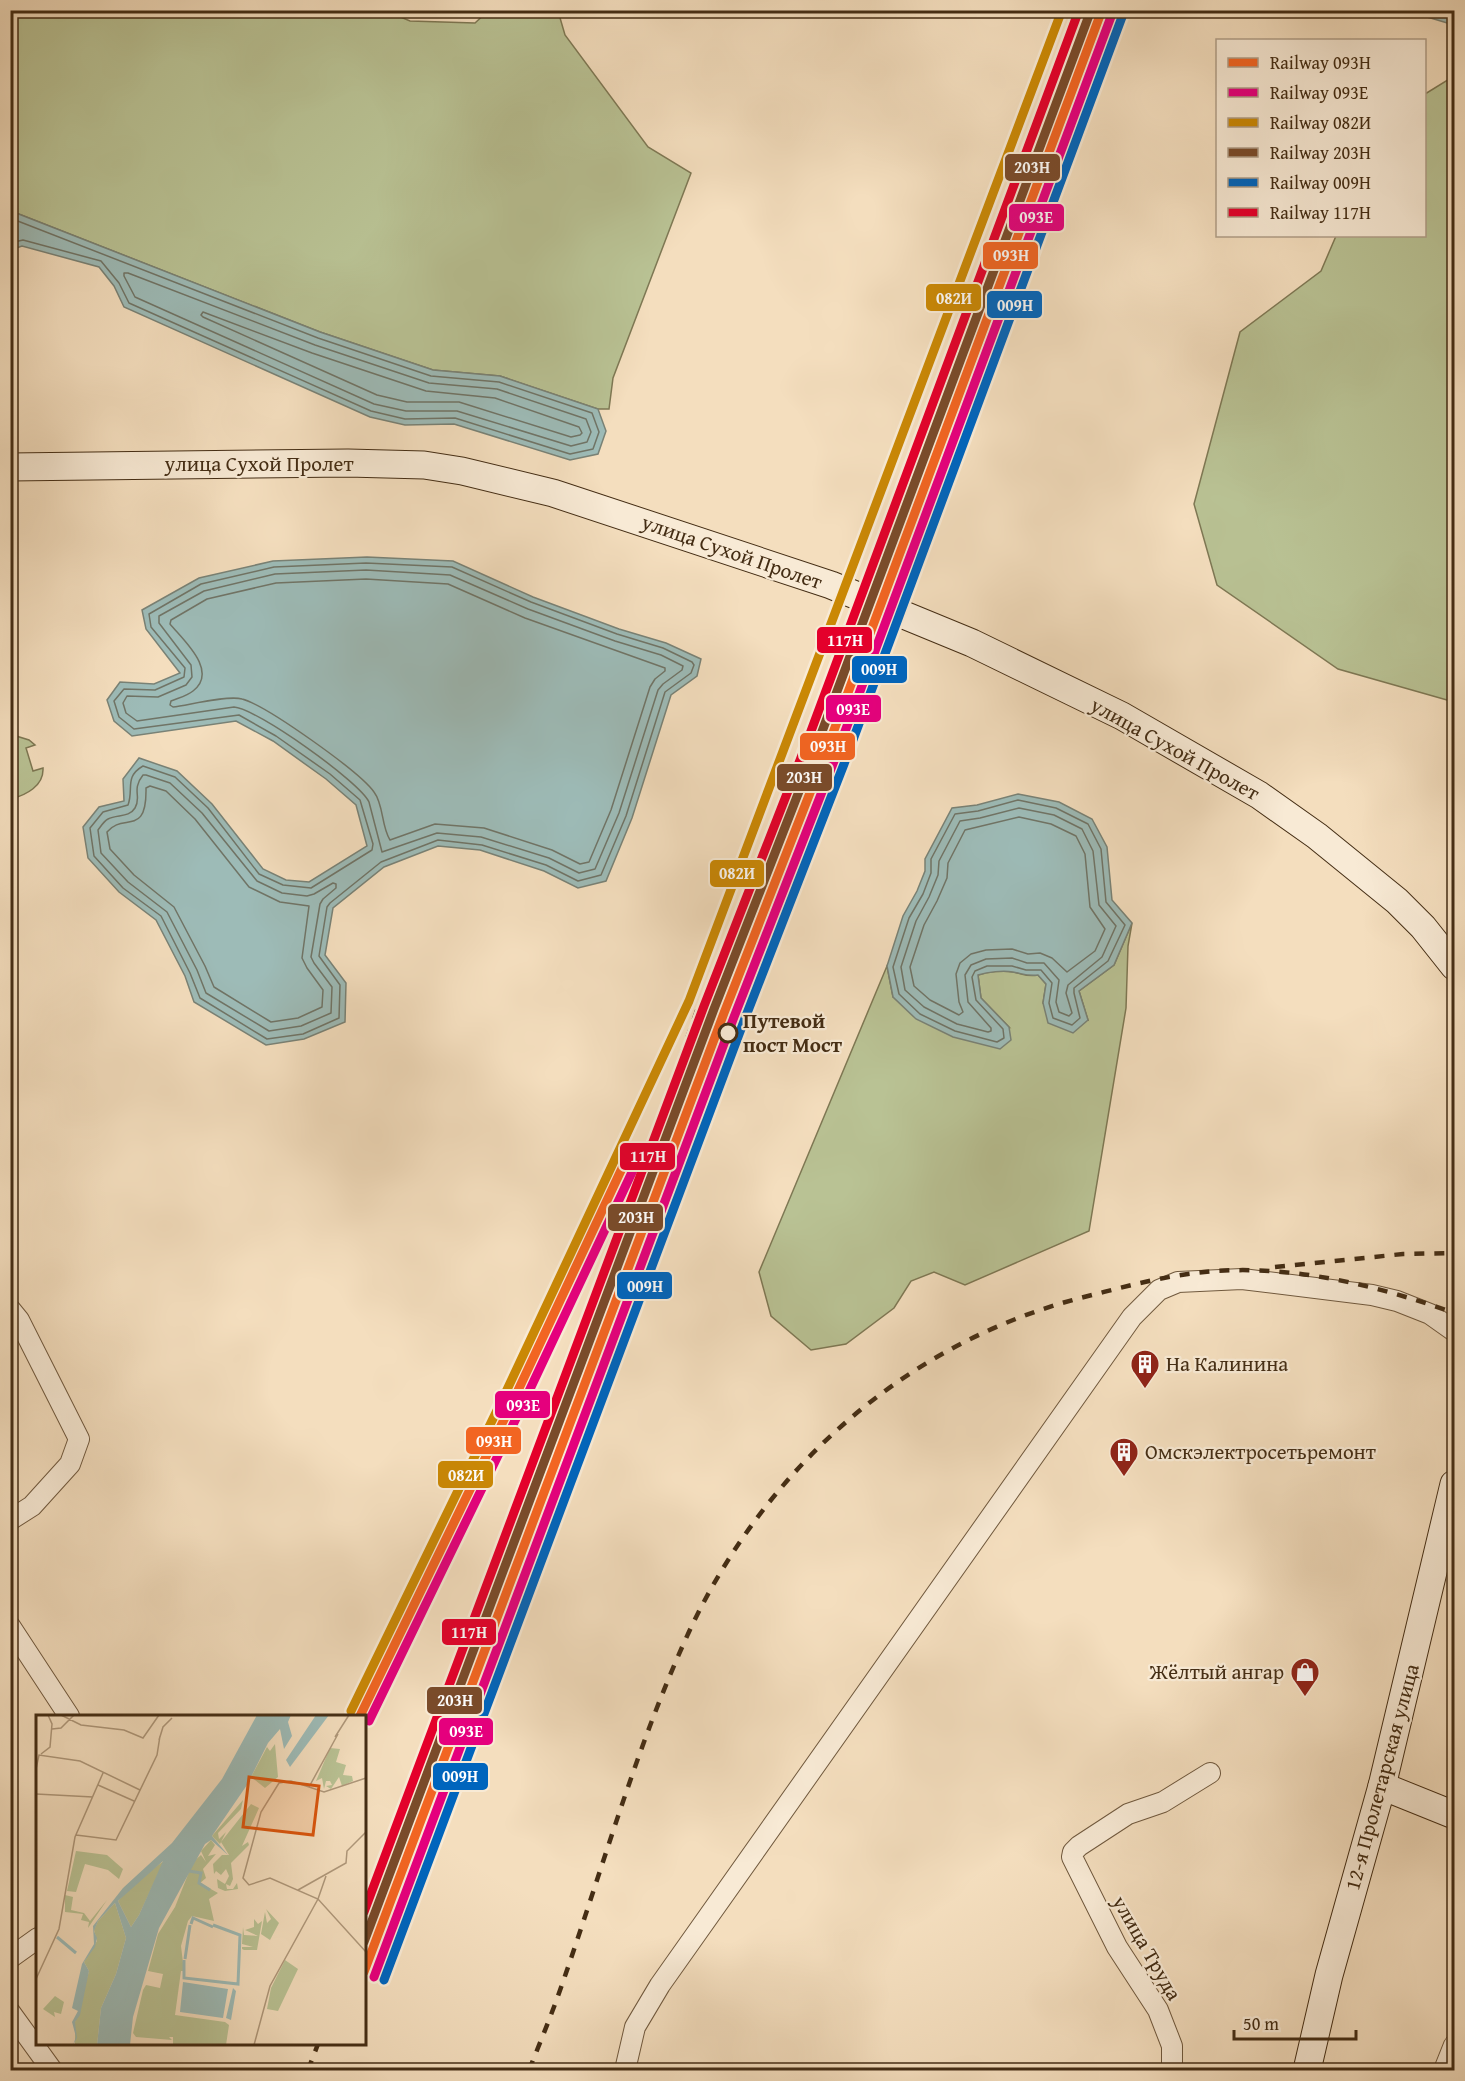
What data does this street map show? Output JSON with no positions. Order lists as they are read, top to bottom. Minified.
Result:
{"streets":{"main road":["улица Сухой Пролет","12-я Пролетарская улица"],"street":["улица Труда"]},"places":{"other":["Путевой пост Мост"],"building":["На Калинина","Омскэлектросетьремонт"],"shop":["Жёлтый ангар"]},"lines":["rail line 093Н","rail line 082И","rail line 203Н","rail line 117Н","rail line 093Е","rail line 009Н"],"legend":["Railway 093Н","Railway 093Е","Railway 082И","Railway 203Н","Railway 009Н","Railway 117Н"],"scale_bar":"50 m"}
